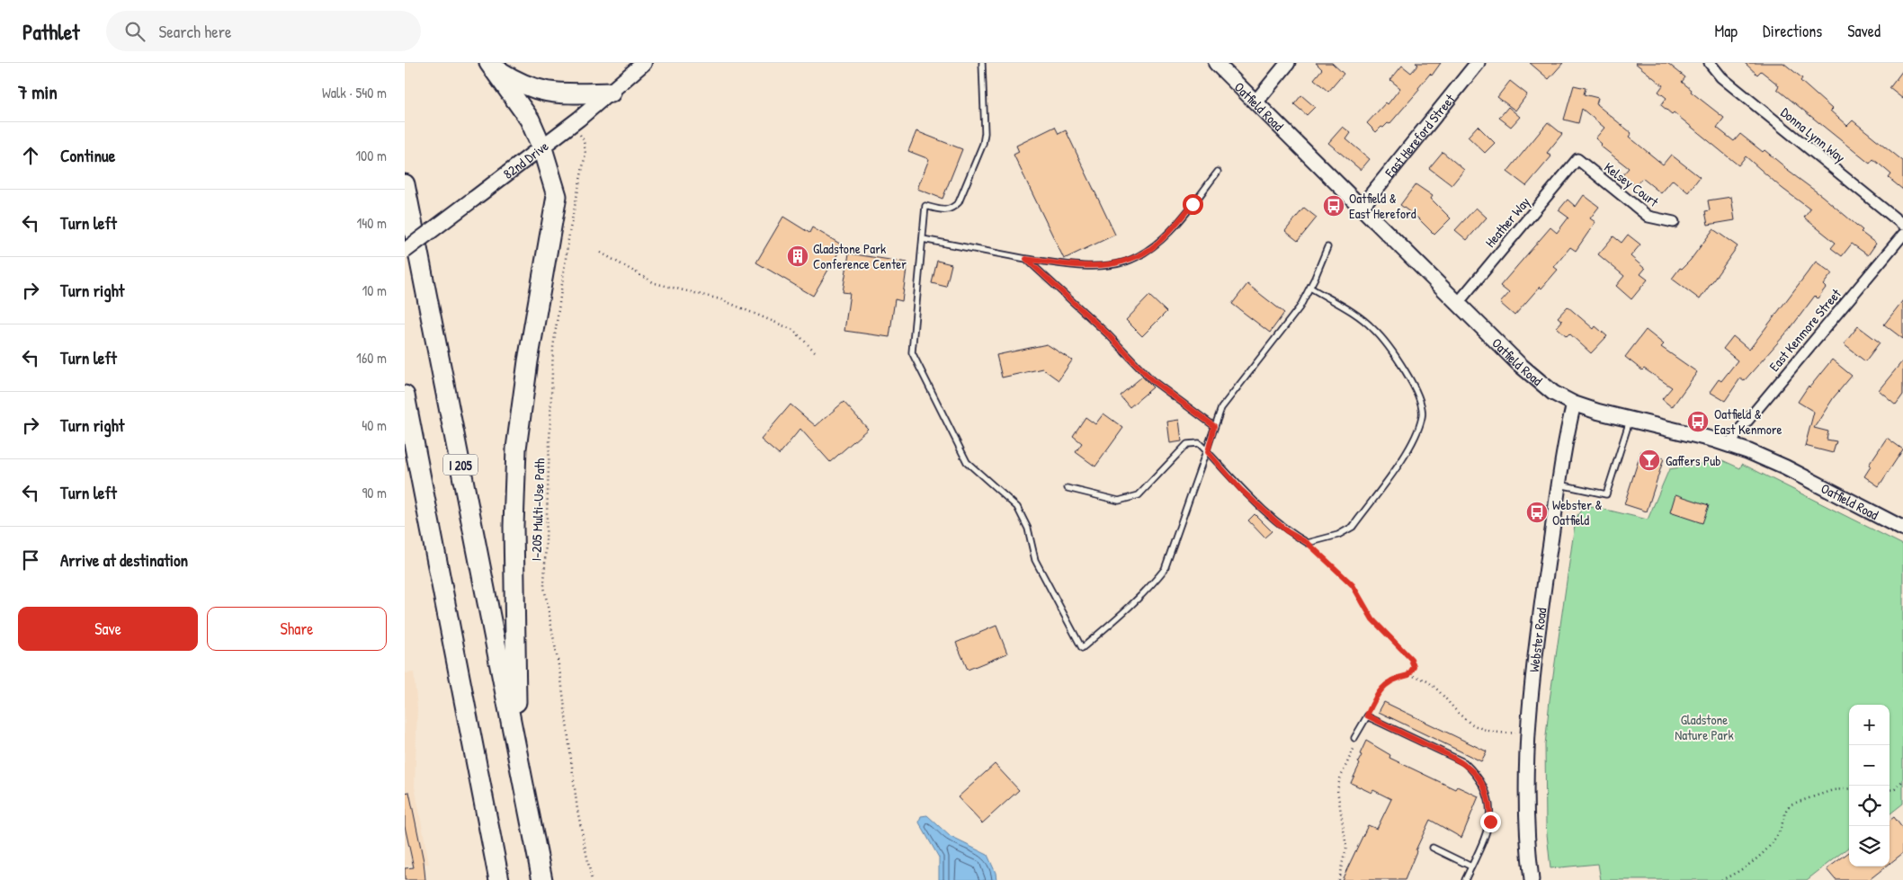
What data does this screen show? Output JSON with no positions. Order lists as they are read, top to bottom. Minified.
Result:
{"streets":{"highway":["I 205"],"main road":["Oatfield Road","82nd Drive"],"street":["East Hereford Street","Donna Lynn Way","Kelsey Court","Heather Way","East Kenmore Street","Webster Road"],"path":["I-205 Multi-Use Path"]},"crossings":[["Oatfield Road","East Hereford Street"],["Oatfield Road","Heather Way"],["Oatfield Road","East Kenmore Street"],["Oatfield Road","Webster Road"],["Kelsey Court","Heather Way"]],"parks":["Gladstone Nature Park"],"places":{"bus stop":["Oatfield & East Hereford","Oatfield & East Kenmore","Webster & Oatfield"],"building":["Gladstone Park Conference Center"],"bar":["Gaffers Pub"]},"page":{"header":"Pathlet","search":"Search here","nav":["Map","Directions","Saved"],"heading":["7 min","Walk · 540 m"],"list":[["Continue","100 m"],["Turn left","140 m"],["Turn right","10 m"],["Turn left","160 m"],["Turn right","40 m"],["Turn left","90 m"],"Arrive at destination"],"buttons":["Save","Share"],"map_buttons":["+","−"]}}
